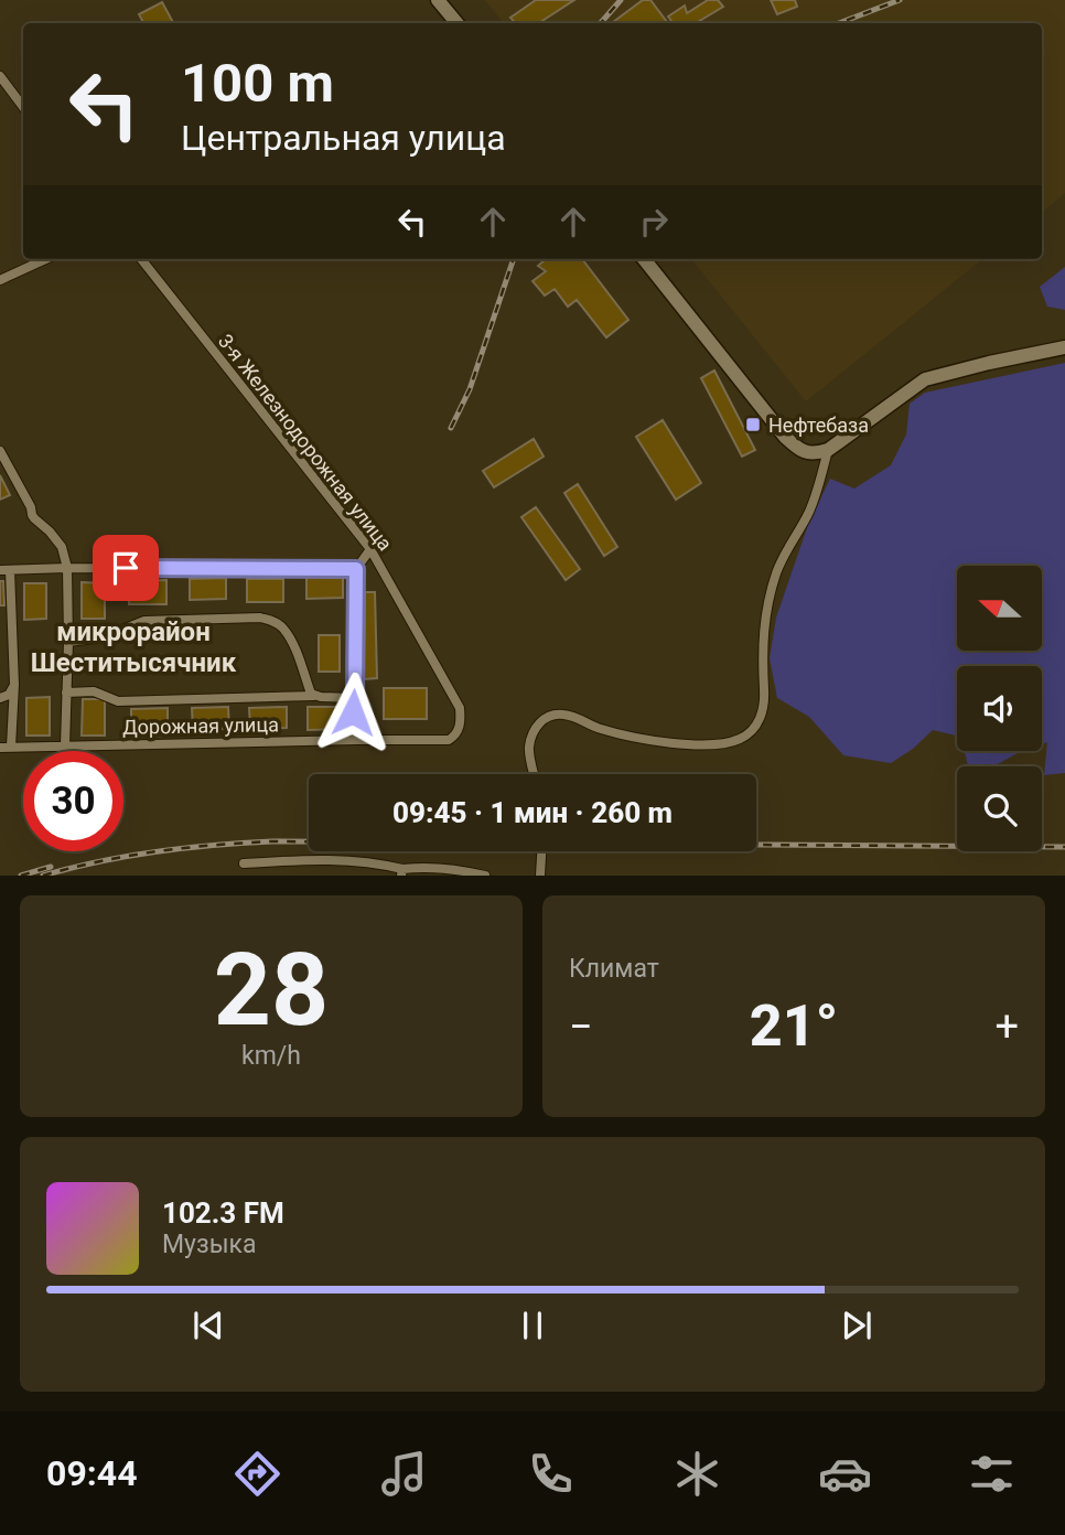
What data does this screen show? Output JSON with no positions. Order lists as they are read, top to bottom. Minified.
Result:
{"streets":{"street":["3-я Железнодорожная улица","Дорожная улица"]},"crossings":[["3-я Железнодорожная улица","Дорожная улица"]],"districts":["микрорайон Шеститысячник"],"places":{"transit":["Нефтебаза"]},"north":"left","page":{"turn":["100 m","Центральная улица"],"limit":"30","trip":"09:45 · 1 мин · 260 m","tile":[["28","km/h"],"Климат"],"heat":["−","21°","+"],"song":["102.3 FM","Музыка"],"tabs":"09:44"}}
